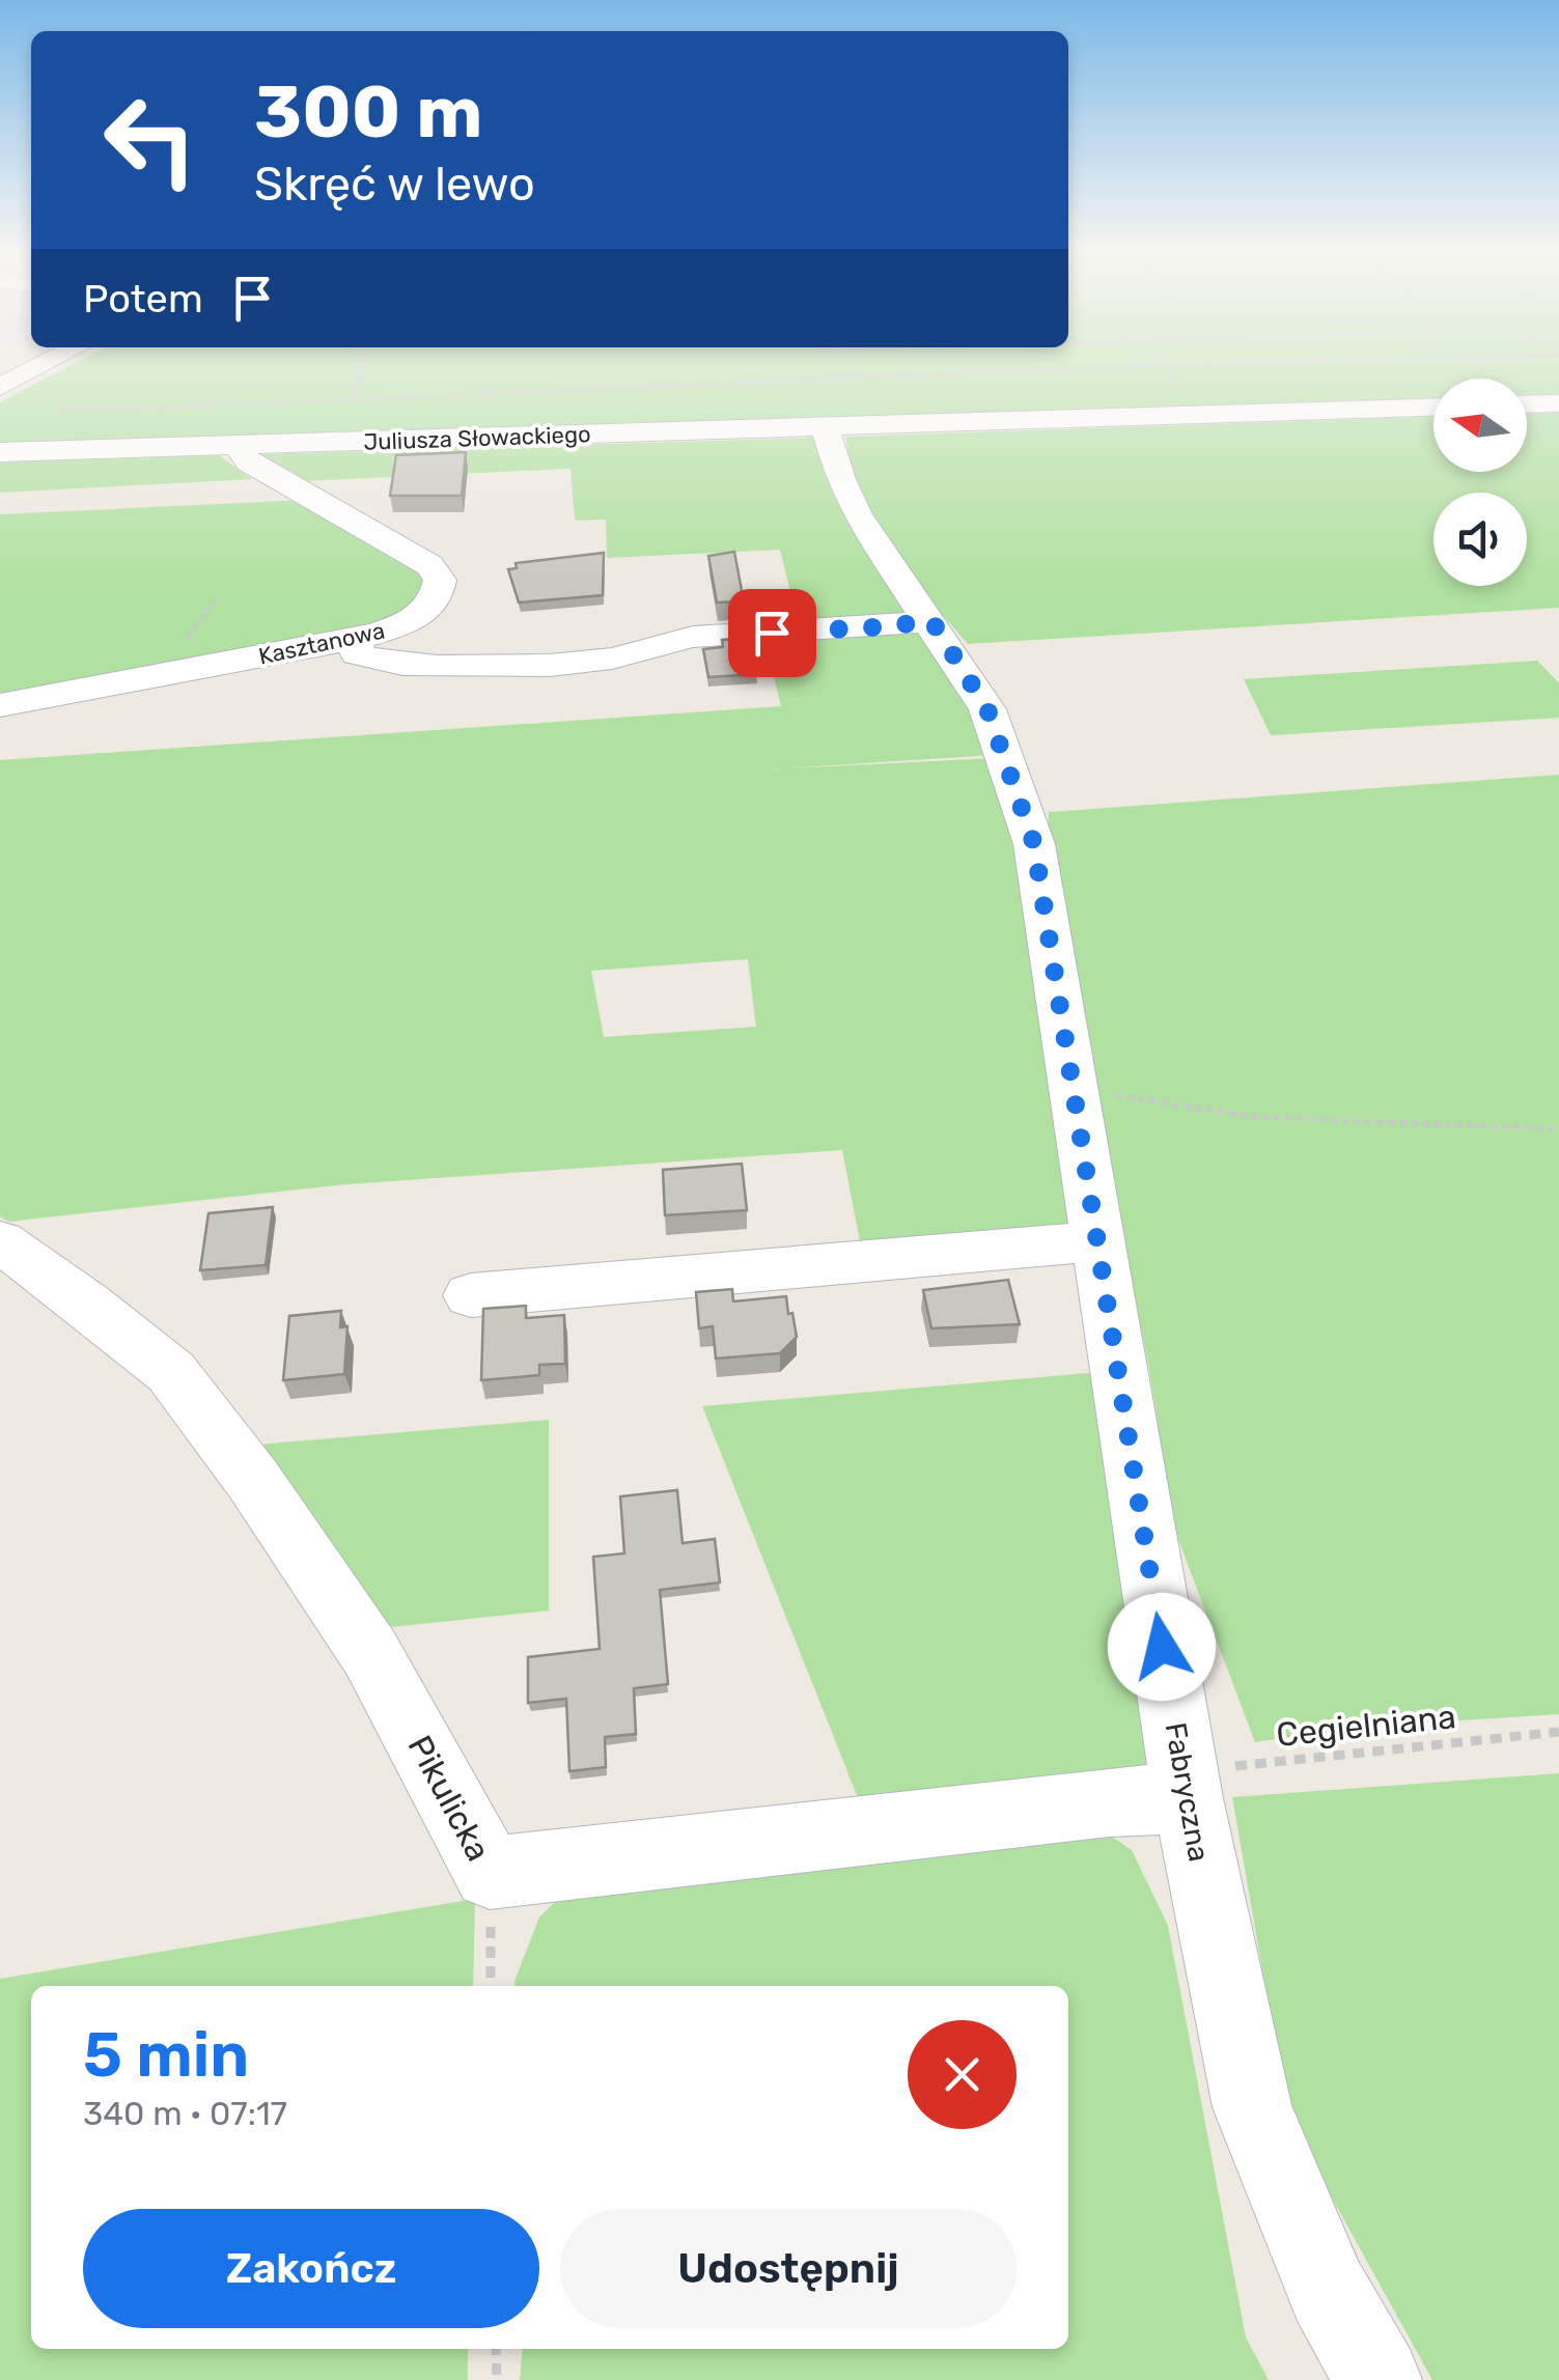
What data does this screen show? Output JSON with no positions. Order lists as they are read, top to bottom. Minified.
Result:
{"streets":{"street":["Juliusza Słowackiego","Kasztanowa","Fabryczna","Pikulicka"],"path":["Cegielniana"]},"crossings":[["Juliusza Słowackiego","Kasztanowa"],["Juliusza Słowackiego","Fabryczna"],["Cegielniana","Fabryczna"],["Cegielniana","Pikulicka"],["Fabryczna","Pikulicka"]],"north":"left","page":{"turn":["300 m","Skręć w lewo"],"then":"Potem","heading":["5 min","340 m · 07:17"],"buttons":["Zakończ","Udostępnij"]}}
